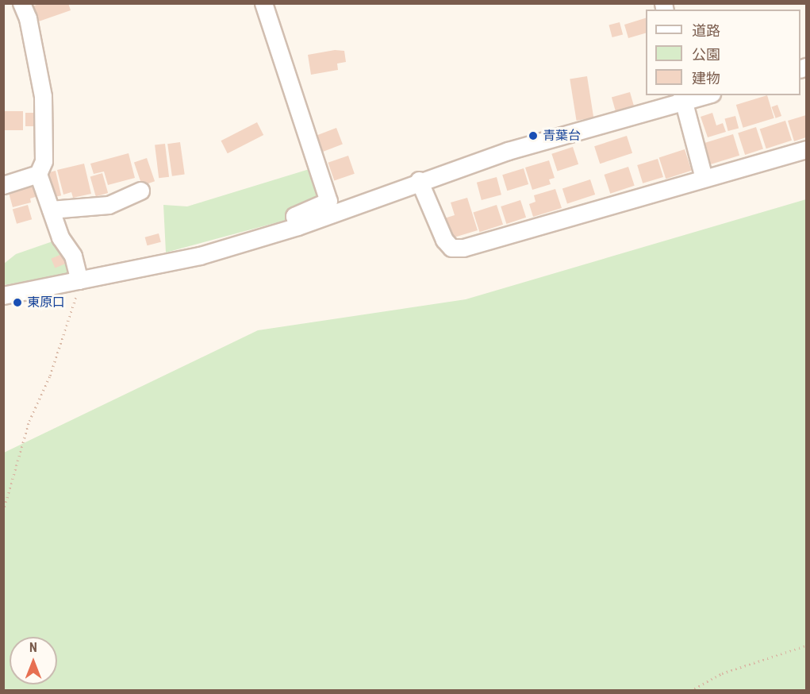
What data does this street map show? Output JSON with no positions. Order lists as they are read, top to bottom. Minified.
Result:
{"places":["青葉台","東原口"],"legend":["道路","公園","建物"],"north":"top"}
